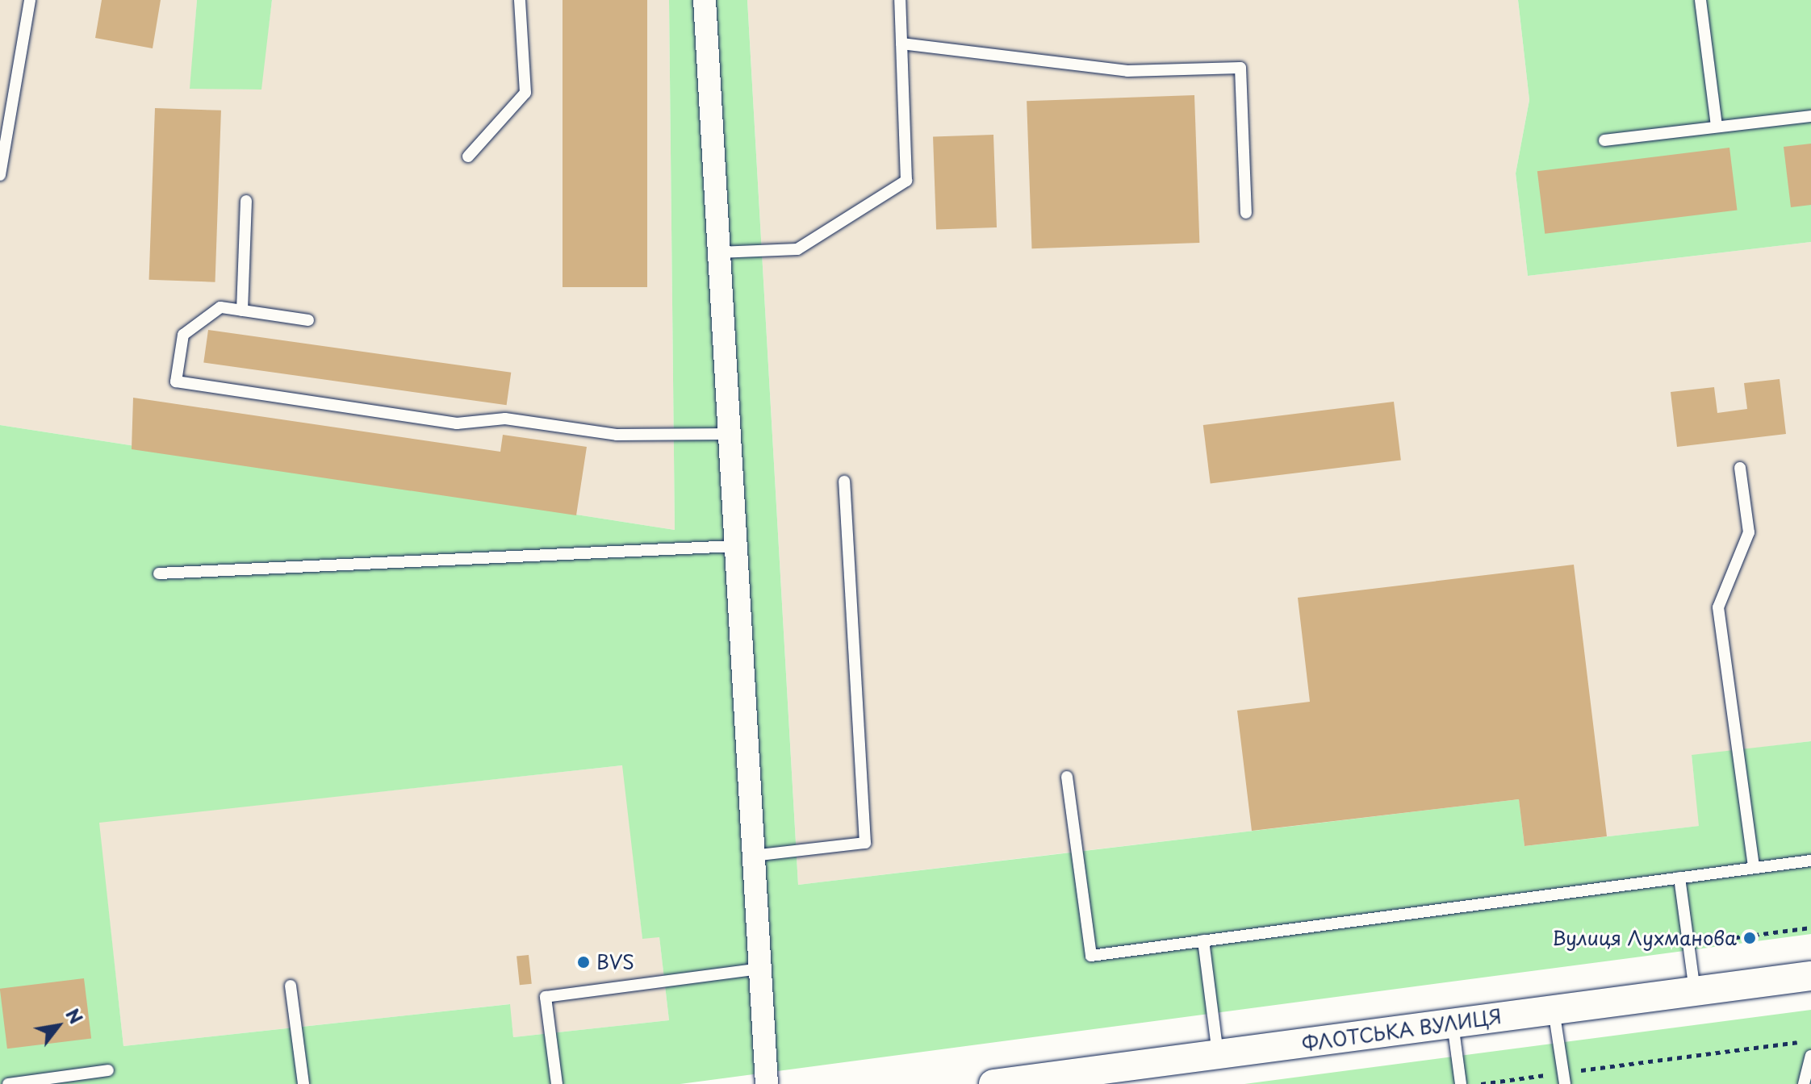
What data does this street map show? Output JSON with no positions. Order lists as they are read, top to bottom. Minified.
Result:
{"streets":{"street":["ФЛОТСЬКА ВУЛИЦЯ"]},"places":["Вулиця Лухманова","BVS"],"north":"top right"}
